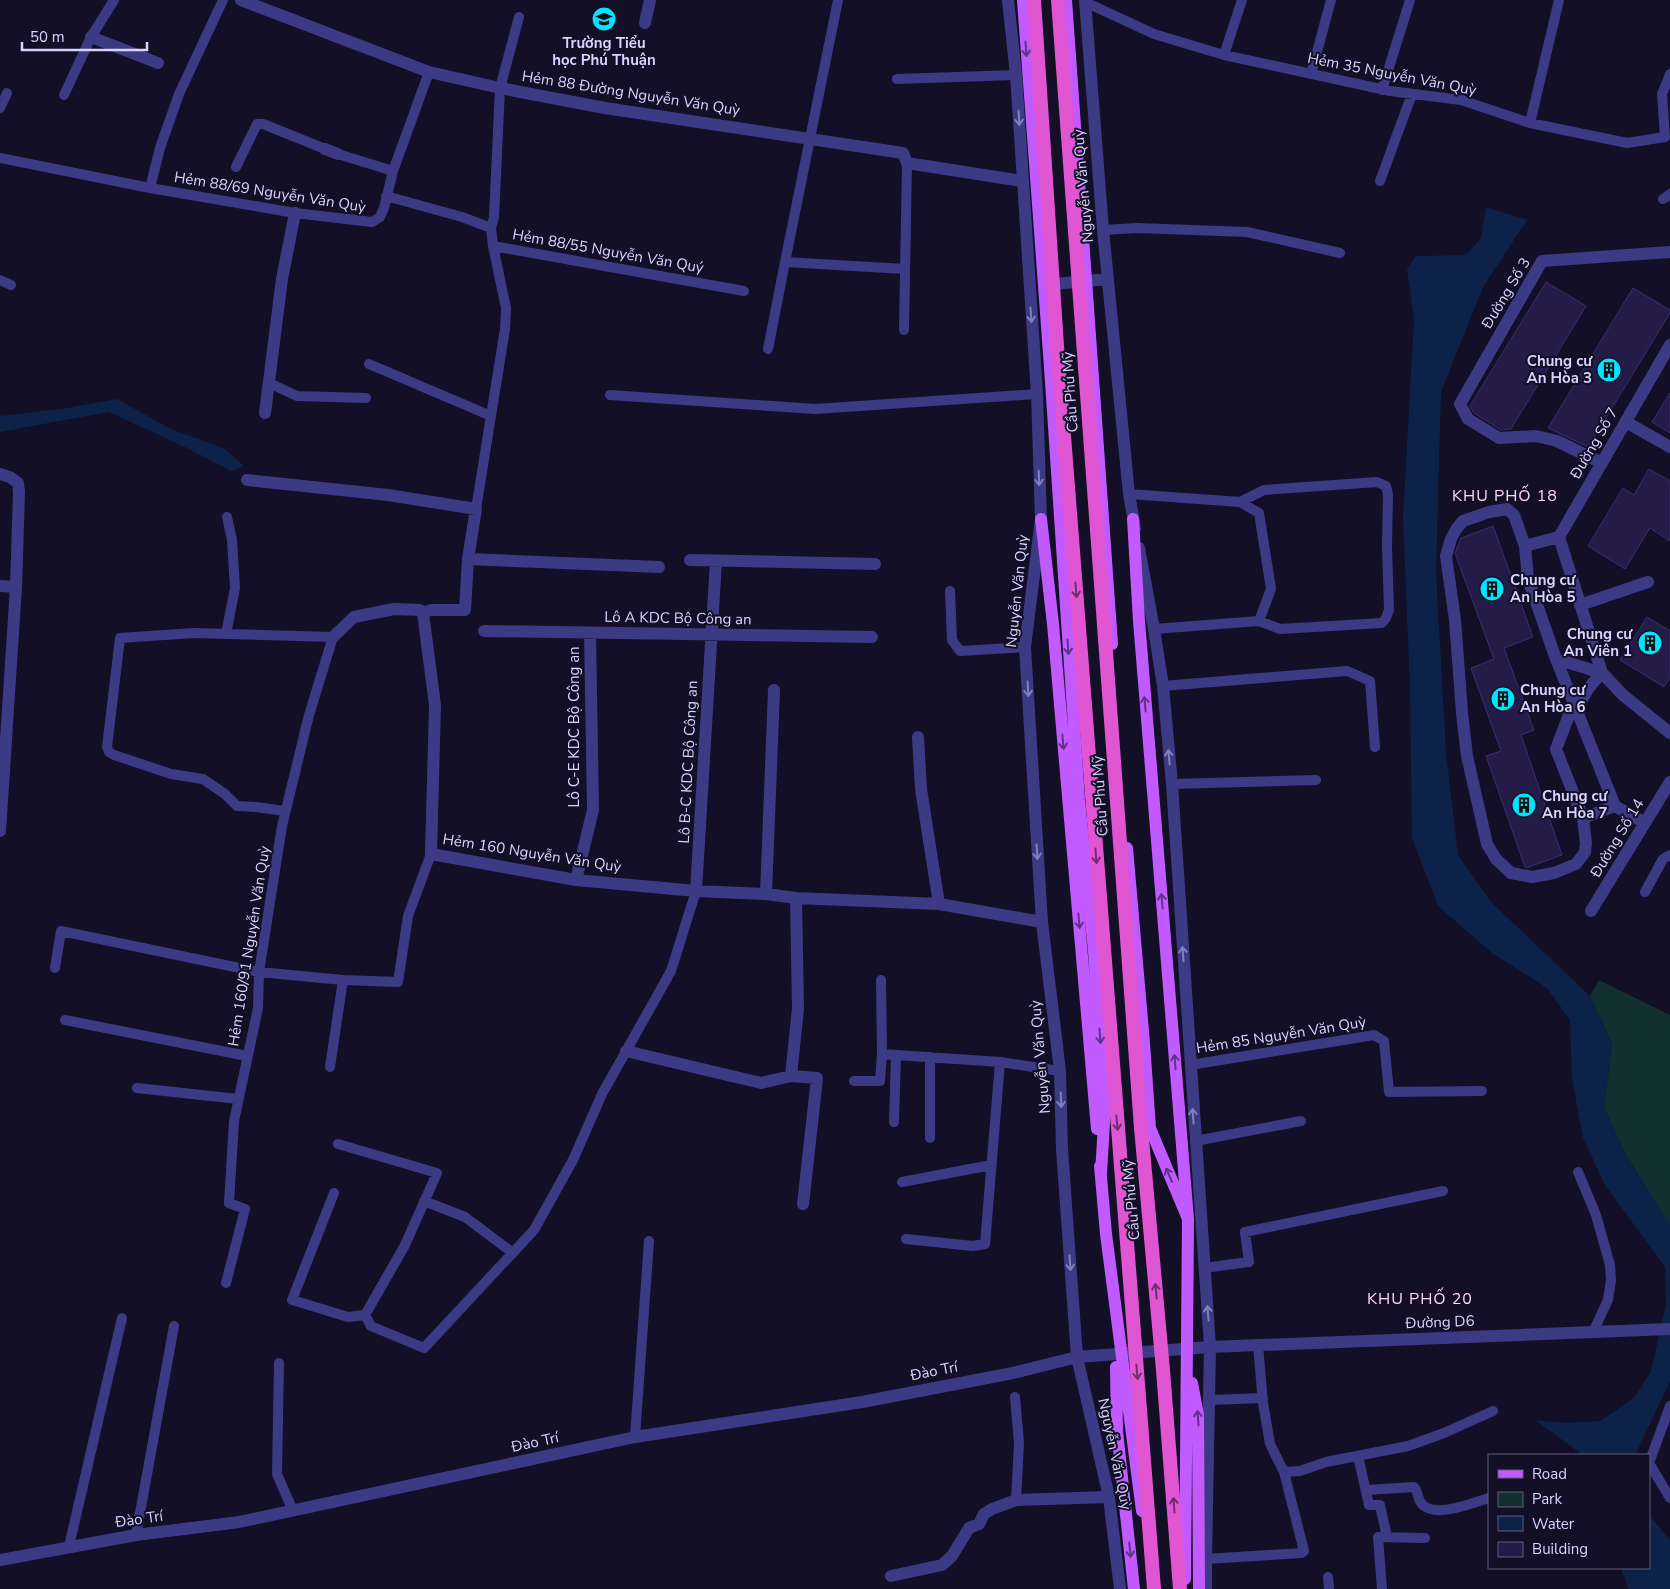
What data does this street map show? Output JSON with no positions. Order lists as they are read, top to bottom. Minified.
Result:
{"streets":{"highway":["Cầu Phú Mỹ"],"main road":["Nguyễn Văn Quỳ"],"street":["Hẻm 88 Đường Nguyễn Văn Quỳ","Đường Số 3","Đường Số 7","Lô A KDC Bộ Công an","Lô C-E KDC Bộ Công an","Lô B-C KDC Bộ Công an","Đường Số 14","Hẻm 160 Nguyễn Văn Quỳ","Đường D6","Đào Trí"],"lane":["Hẻm 35 Nguyễn Văn Quỳ","Hẻm 88/69 Nguyễn Văn Quỳ","Hẻm 88/55 Nguyễn Văn Quý","Hẻm 160/91 Nguyễn Văn Quỳ","Hẻm 85 Nguyễn Văn Quỳ"]},"crossings":[["Hẻm 35 Nguyễn Văn Quỳ","Nguyễn Văn Quỳ"],["Hẻm 88 Đường Nguyễn Văn Quỳ","Nguyễn Văn Quỳ"],["Hẻm 88 Đường Nguyễn Văn Quỳ","Hẻm 88/69 Nguyễn Văn Quỳ"],["Nguyễn Văn Quỳ","Cầu Phú Mỹ"],["Nguyễn Văn Quỳ","Hẻm 160 Nguyễn Văn Quỳ"],["Nguyễn Văn Quỳ","Hẻm 85 Nguyễn Văn Quỳ"],["Nguyễn Văn Quỳ","Đường D6"],["Nguyễn Văn Quỳ","Đào Trí"],["Đường Số 3","Đường Số 7"],["Lô A KDC Bộ Công an","Lô C-E KDC Bộ Công an"],["Lô A KDC Bộ Công an","Lô B-C KDC Bộ Công an"],["Lô C-E KDC Bộ Công an","Hẻm 160 Nguyễn Văn Quỳ"],["Lô B-C KDC Bộ Công an","Hẻm 160 Nguyễn Văn Quỳ"],["Đường D6","Đào Trí"]],"districts":["KHU PHỐ 18","KHU PHỐ 20"],"places":{"school or university":["Trường Tiểu học Phú Thuận"],"building":["Chung cư An Hòa 3","Chung cư An Hòa 5","Chung cư An Viên 1","Chung cư An Hòa 6","Chung cư An Hòa 7"]},"legend":["Road","Park","Water","Building"],"scale_bar":"50 m"}
